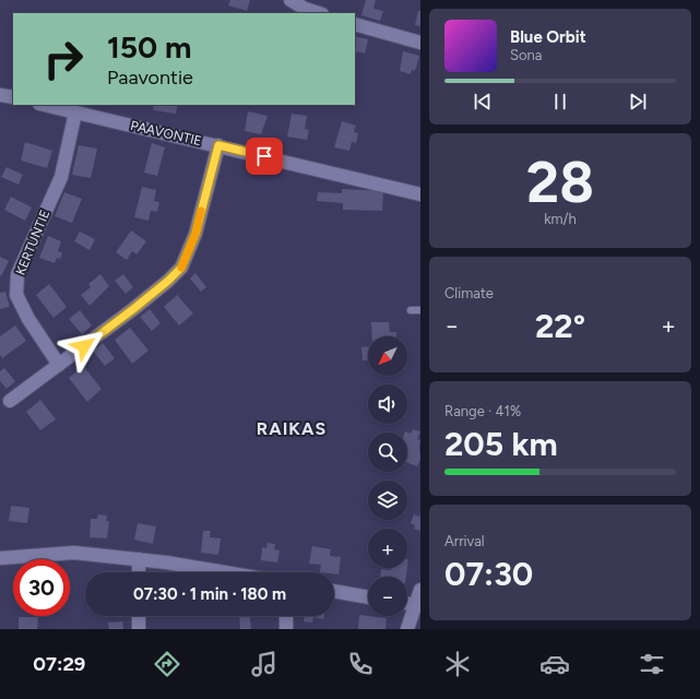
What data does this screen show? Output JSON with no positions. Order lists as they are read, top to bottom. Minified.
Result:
{"streets":{"street":["PAAVONTIE","KERTUNTIE"]},"crossings":[["PAAVONTIE","KERTUNTIE"]],"districts":["RAIKAS"],"north":"bottom left","page":{"turn":["150 m","Paavontie"],"song":["Blue Orbit","Sona"],"tile":[["28","km/h"],"Climate",["Range · 41%","205 km"],["Arrival","07:30"]],"heat":["−","22°","+"],"map_buttons":["+","−"],"limit":"30","trip":"07:30 · 1 min · 180 m","tabs":"07:29"}}
